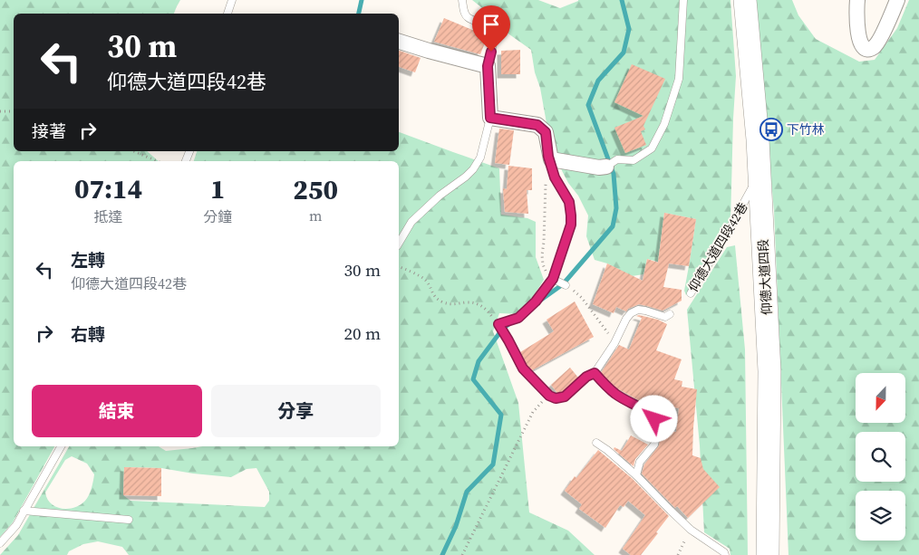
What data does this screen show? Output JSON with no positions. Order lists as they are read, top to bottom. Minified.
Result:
{"streets":{"main road":["仰德大道四段"],"lane":["仰德大道四段42巷"]},"crossings":[["仰德大道四段42巷","仰德大道四段"]],"places":{"bus stop":["下竹林"]},"north":"bottom","page":{"turn":["30 m","仰德大道四段42巷"],"then":"接著","eta":["07:14","抵達","1","分鐘","250","m"],"list":[{"name":"左轉","note":"仰德大道四段42巷","value":"30 m"},{"name":"右轉","value":"20 m"}],"buttons":["結束","分享"]}}
